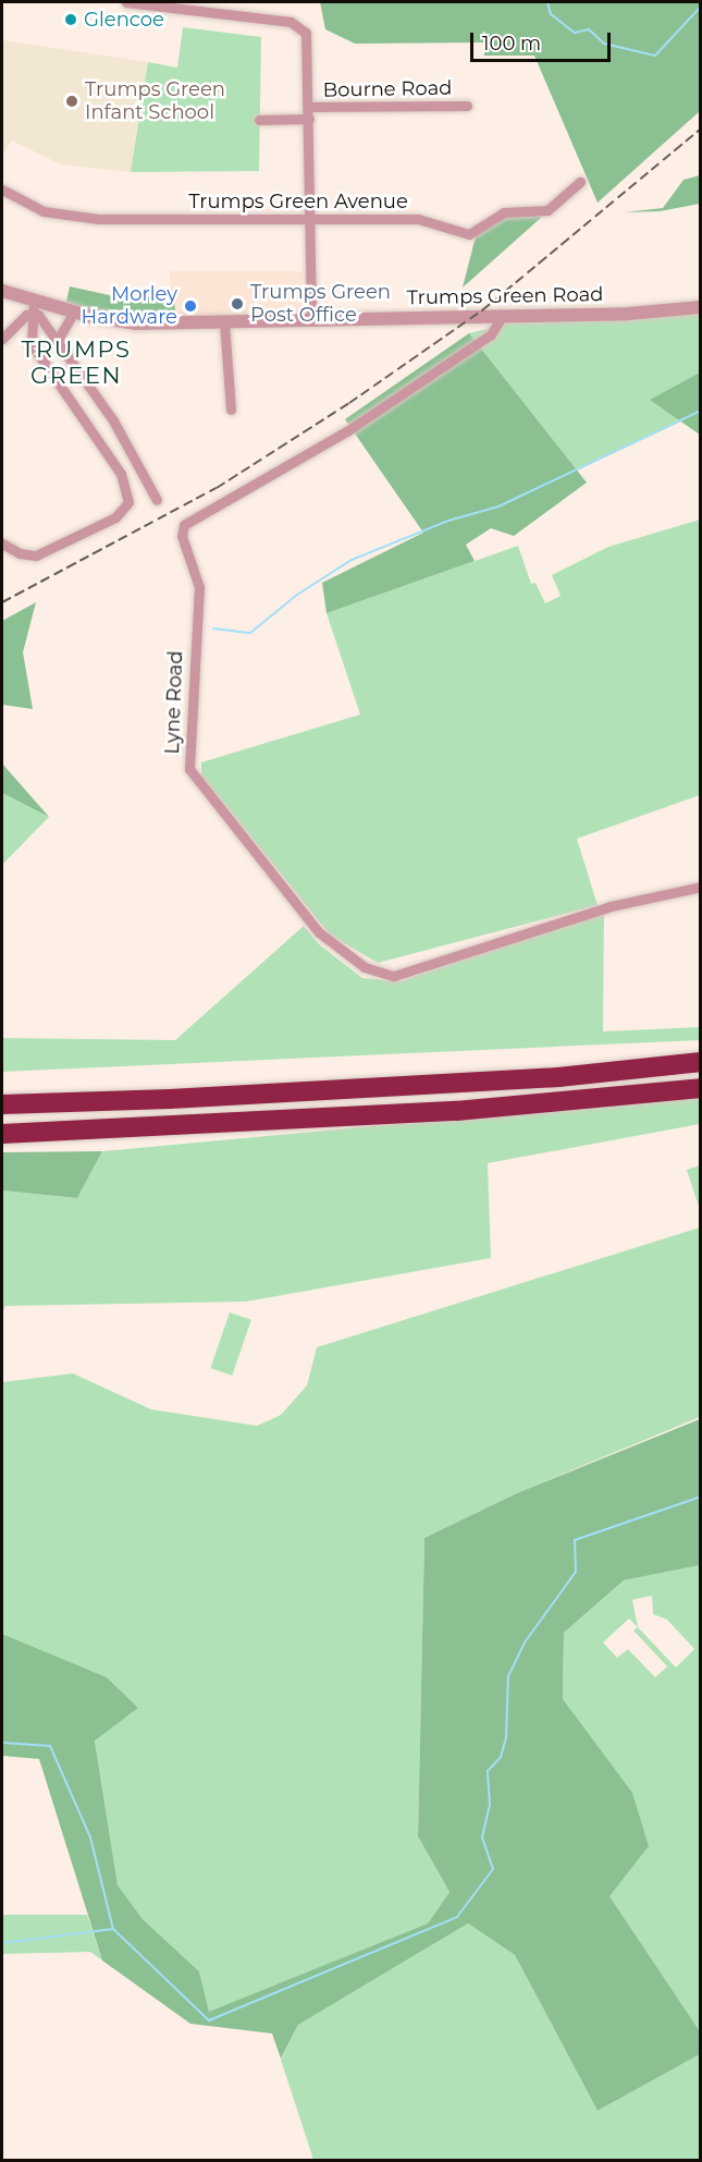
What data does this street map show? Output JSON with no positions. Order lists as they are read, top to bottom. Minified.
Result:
{"streets":{"street":["Bourne Road","Trumps Green Avenue","Trumps Green Road","Lyne Road"]},"crossings":[["Trumps Green Road","Lyne Road"]],"districts":["TRUMPS GREEN"],"places":["Glencoe","Trumps Green Infant School","Trumps Green Post Office","Morley Hardware"],"scale_bar":"100 m"}
